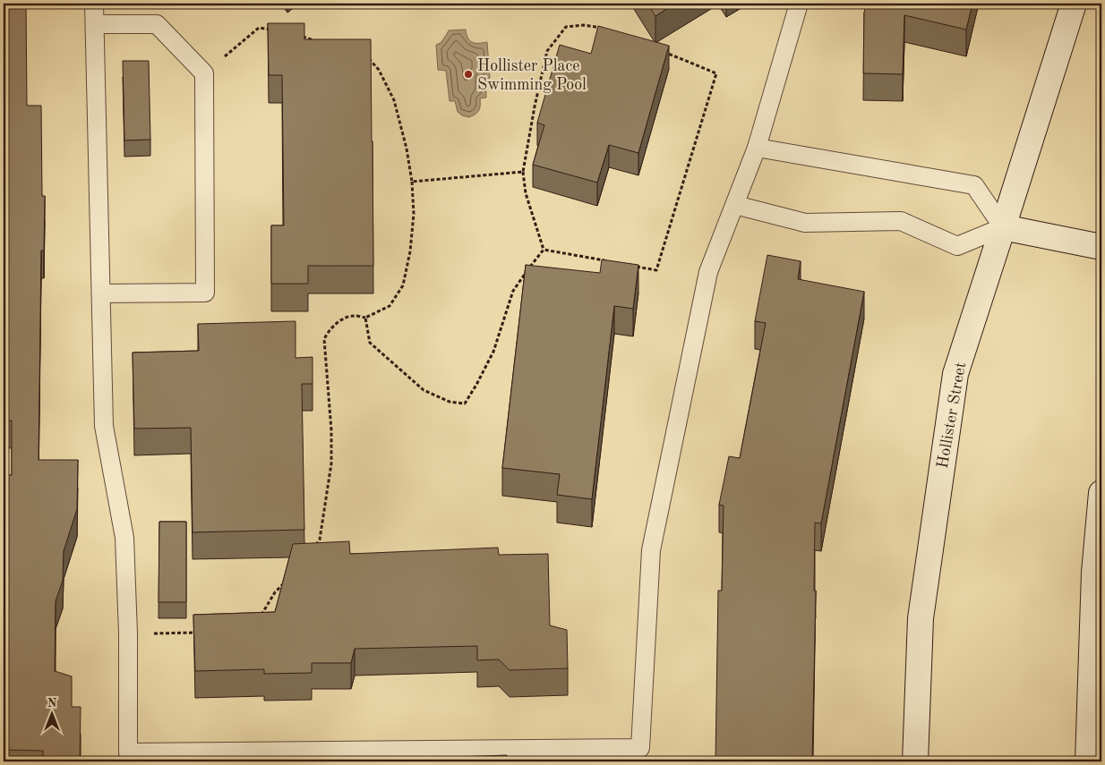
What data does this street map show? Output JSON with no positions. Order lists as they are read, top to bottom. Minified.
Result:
{"streets":{"main road":["Hollister Street"]},"places":["Hollister Place Swimming Pool"],"north":"top"}
